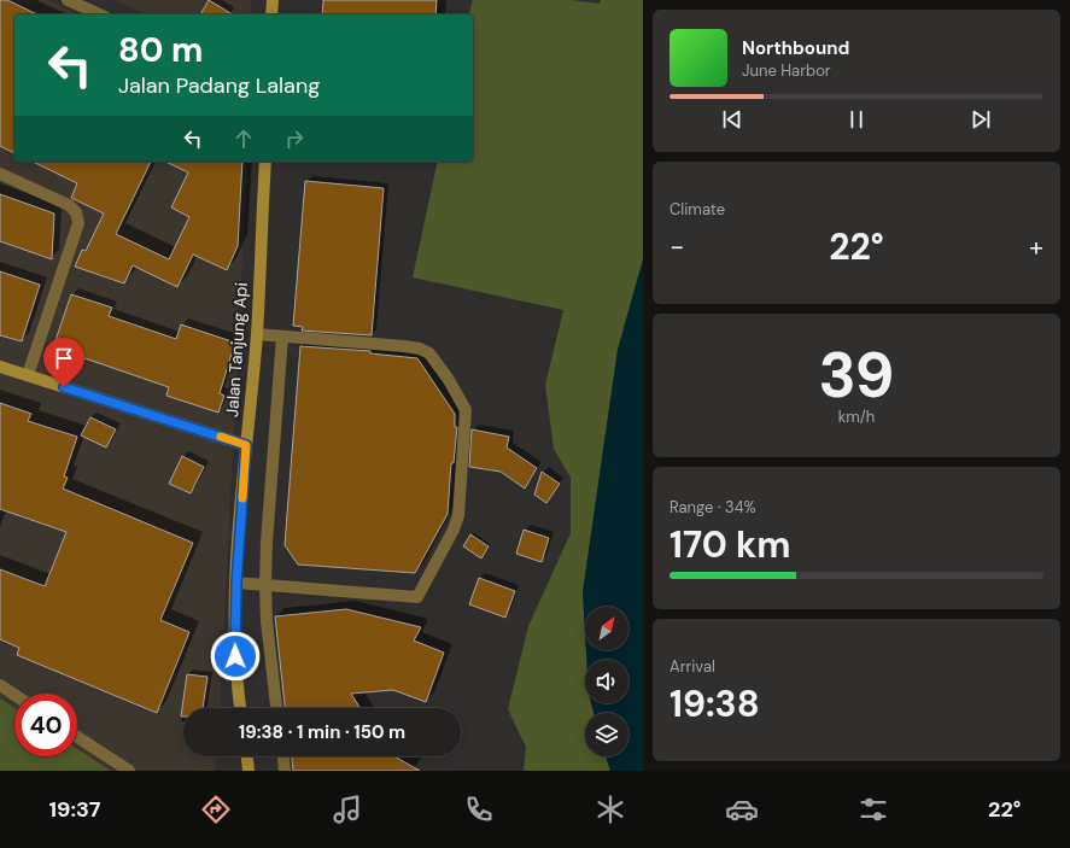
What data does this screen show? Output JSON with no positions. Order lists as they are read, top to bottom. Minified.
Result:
{"streets":{"street":["Jalan Tanjung Api"]},"north":"top right","page":{"turn":["80 m","Jalan Padang Lalang"],"song":["Northbound","June Harbor"],"tile":["Climate",["39","km/h"],["Range · 34%","170 km"],["Arrival","19:38"]],"heat":["−","22°","+"],"limit":"40","trip":"19:38 · 1 min · 150 m","tabs":["19:37","22°"]}}
